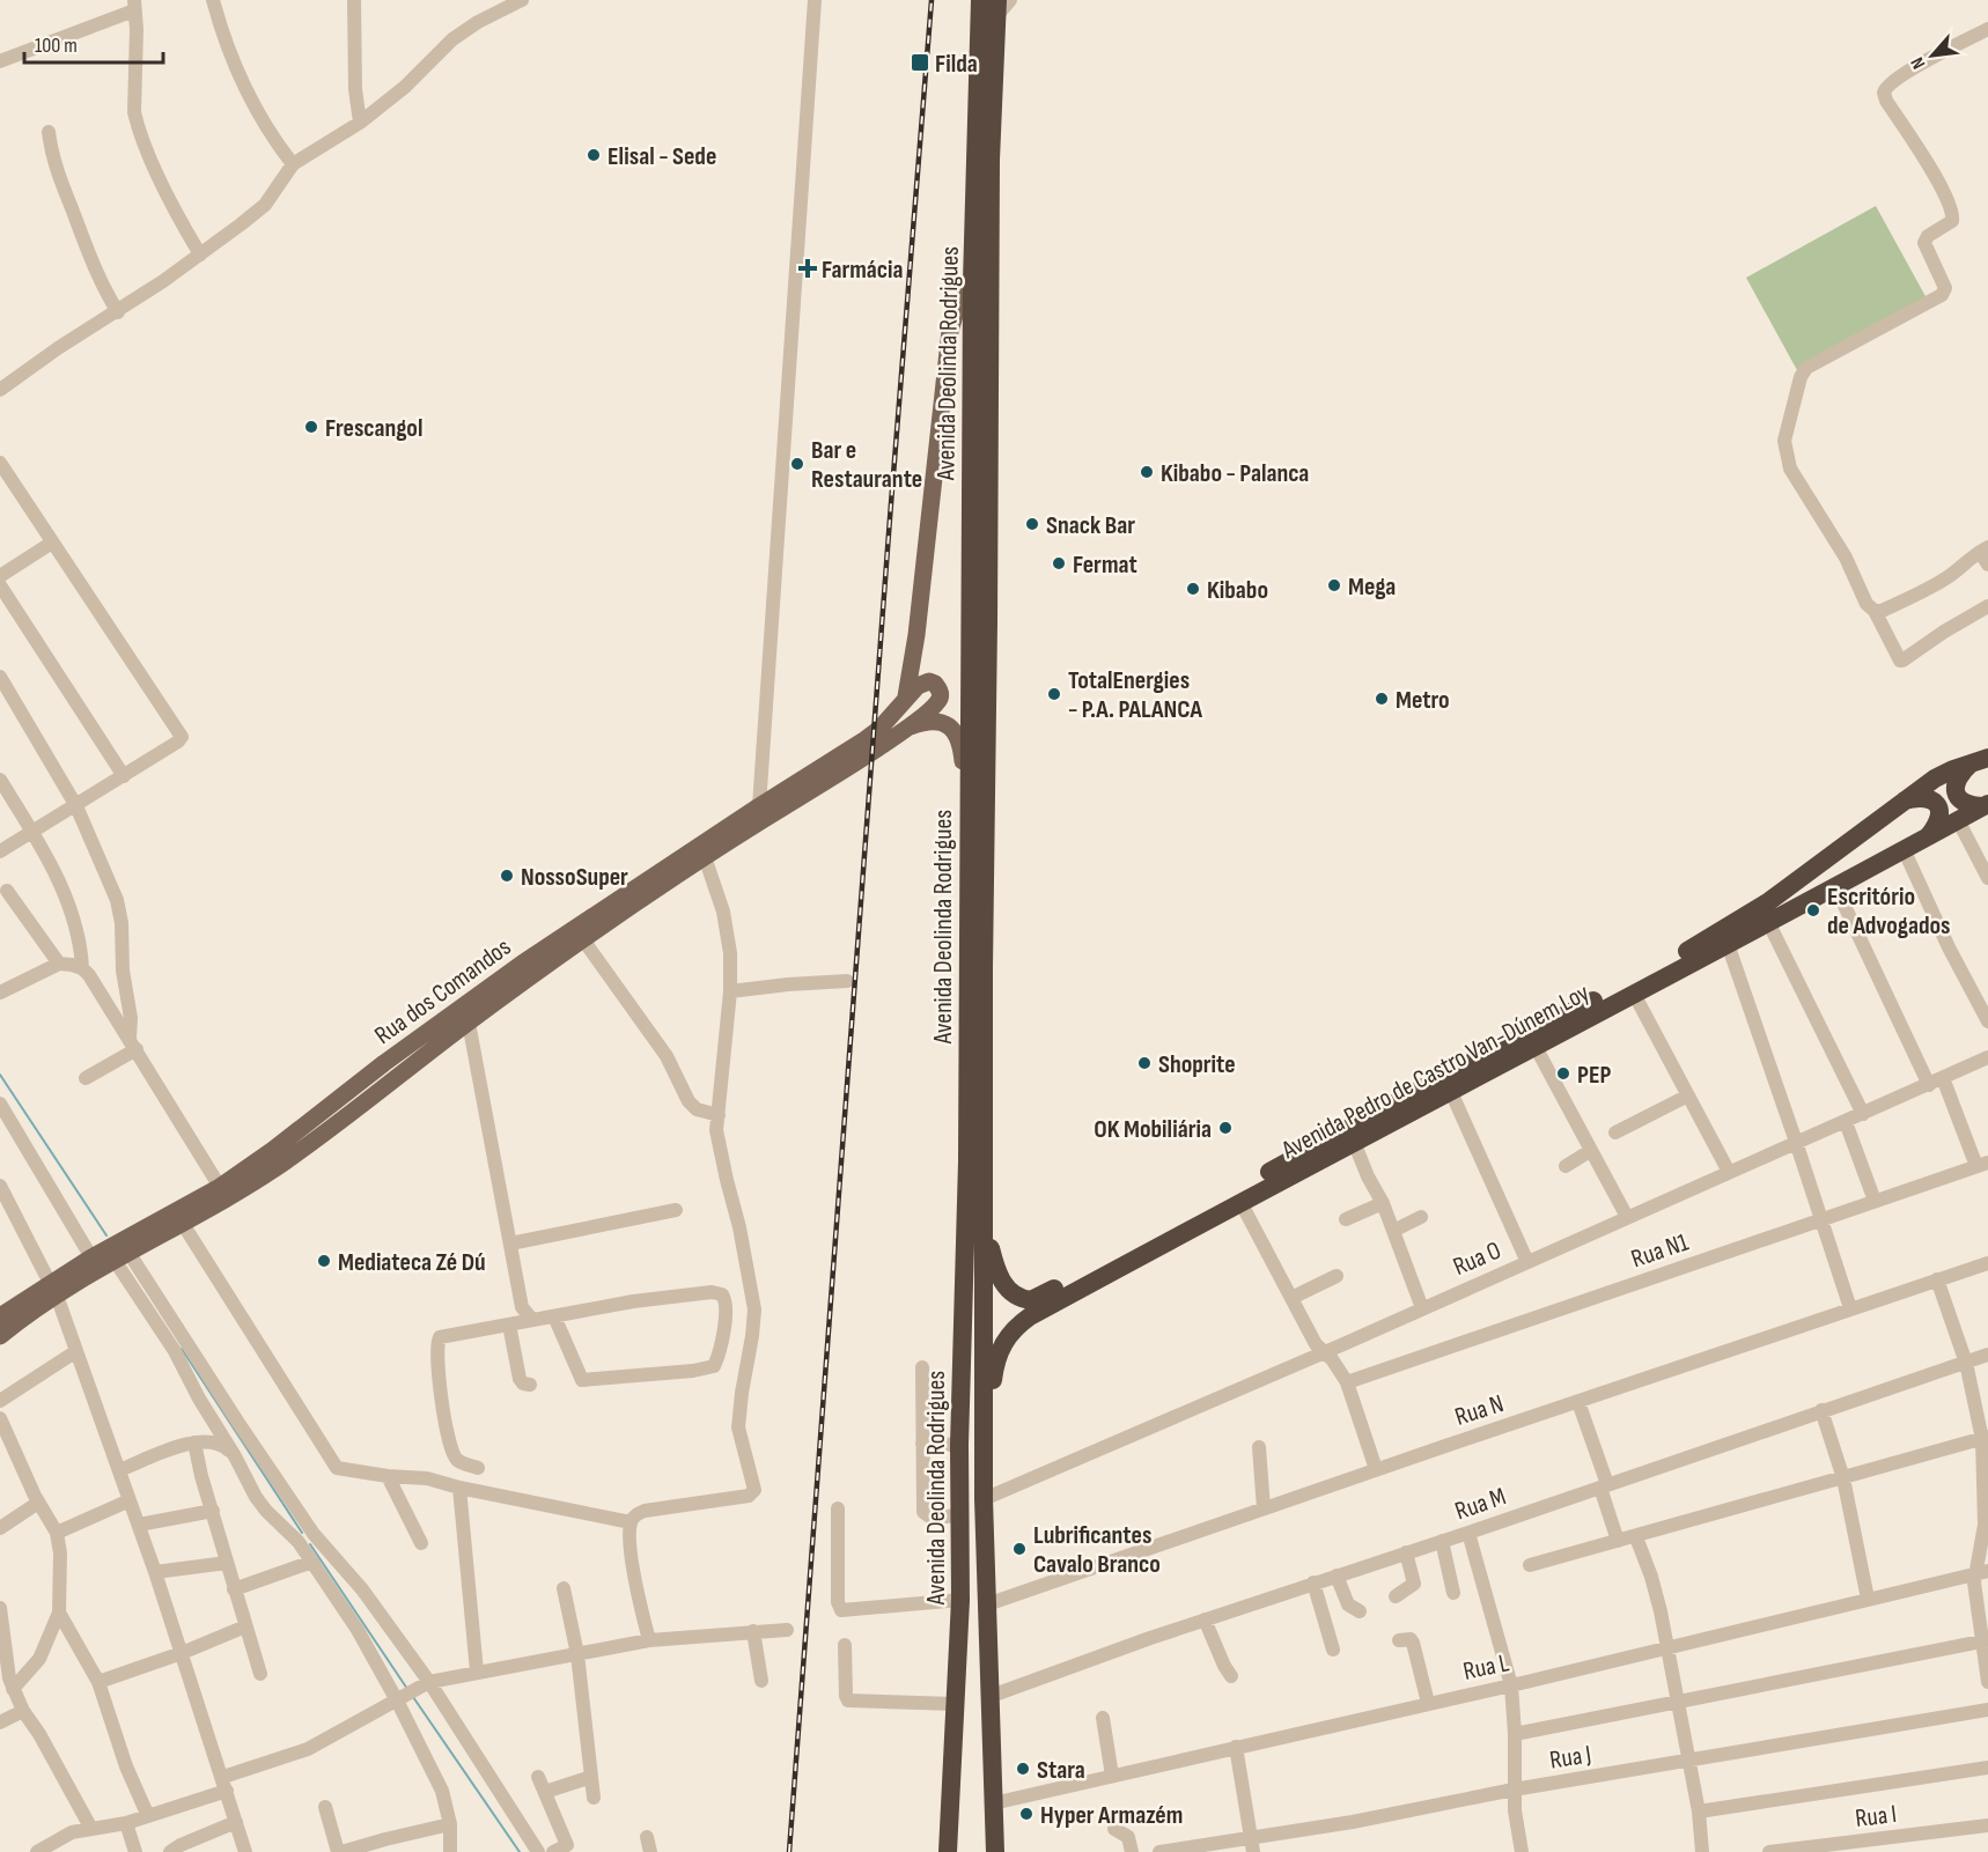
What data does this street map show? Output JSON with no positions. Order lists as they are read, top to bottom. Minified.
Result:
{"streets":{"highway":["Avenida Deolinda Rodrigues","Avenida Pedro de Castro Van-Dúnem Loy"],"main road":["Rua dos Comandos"],"street":["Rua N1","Rua O","Rua N","Rua M","Rua L","Rua J","Rua I"]},"crossings":[["Avenida Deolinda Rodrigues","Avenida Pedro de Castro Van-Dúnem Loy"],["Avenida Deolinda Rodrigues","Rua O"],["Avenida Deolinda Rodrigues","Rua N"],["Avenida Deolinda Rodrigues","Rua M"],["Avenida Deolinda Rodrigues","Rua L"]],"places":{"transit":["Filda"],"other":["Elisal - Sede","Frescangol","Bar e Restaurante","Kibabo - Palanca","Snack Bar","Fermat","Mega","Kibabo","TotalEnergies - P.A. PALANCA","Metro","NossoSuper","Escritório de Advogados","Shoprite","PEP","OK Mobiliária","Mediateca Zé Dú","Lubrificantes Cavalo Branco","Stara","Hyper Armazém"],"health":["Farmácia"]},"scale_bar":"100 m","north":"bottom left"}
